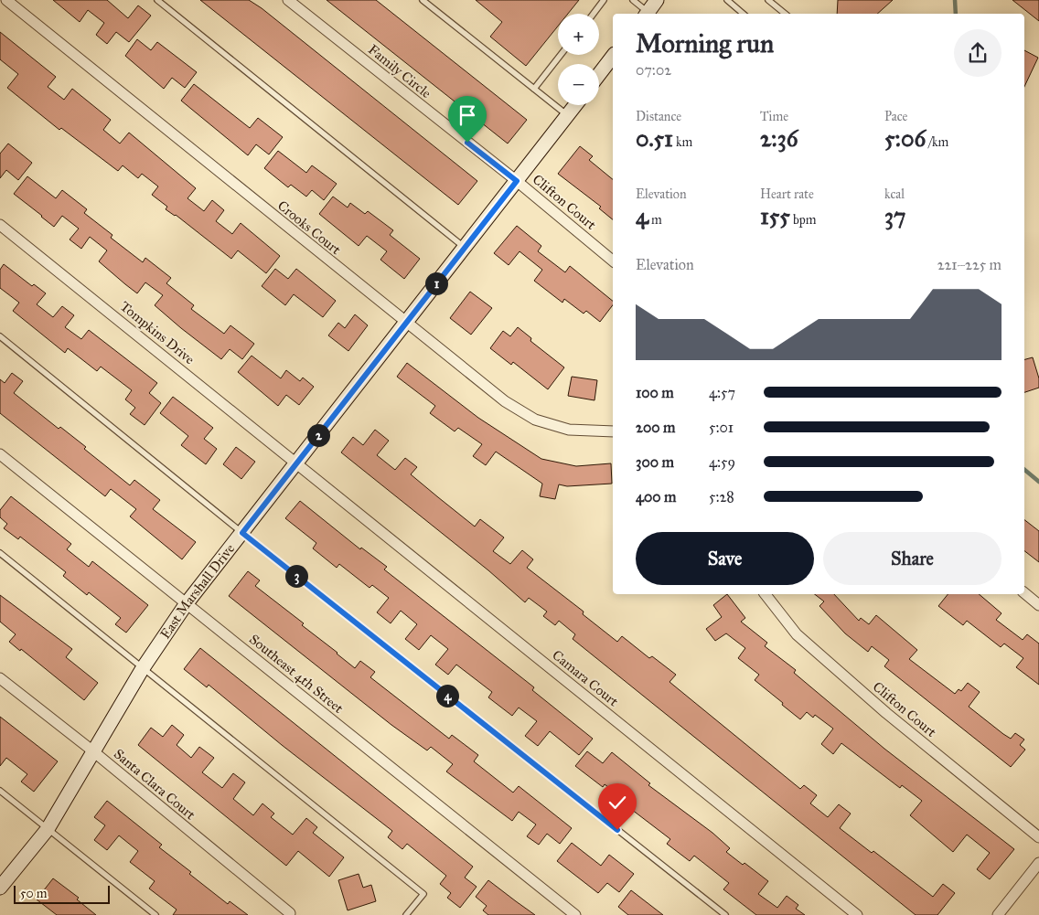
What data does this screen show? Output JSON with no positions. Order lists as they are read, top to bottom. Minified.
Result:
{"streets":{"main road":["East Marshall Drive"],"street":["Family Circle","Clifton Court","Crooks Court","Tompkins Drive","Southeast 4th Street","Camara Court","Santa Clara Court"]},"crossings":[["Family Circle","Clifton Court"],["Family Circle","East Marshall Drive"],["Clifton Court","East Marshall Drive"],["Crooks Court","East Marshall Drive"],["Tompkins Drive","East Marshall Drive"],["Tompkins Drive","Camara Court"],["East Marshall Drive","Southeast 4th Street"],["East Marshall Drive","Camara Court"],["East Marshall Drive","Santa Clara Court"]],"scale_bar":"50 m","page":{"map_buttons":["+","−"],"heading":["Morning run","07:02"],"stats":[["Distance","0.51 km"],["Time","2:36"],["Pace","5:06 /km"],["Elevation","4 m"],["Heart rate","155 bpm"],["kcal","37"]],"chart":["Elevation","221–225 m"],"pins":["1","2","3","4"],"list":[{"name":"100 m","note":"4:57"},{"name":"200 m","note":"5:01"},{"name":"300 m","note":"4:59"},{"name":"400 m","note":"5:28"}],"buttons":["Save","Share"],"scale":"50 m"}}
